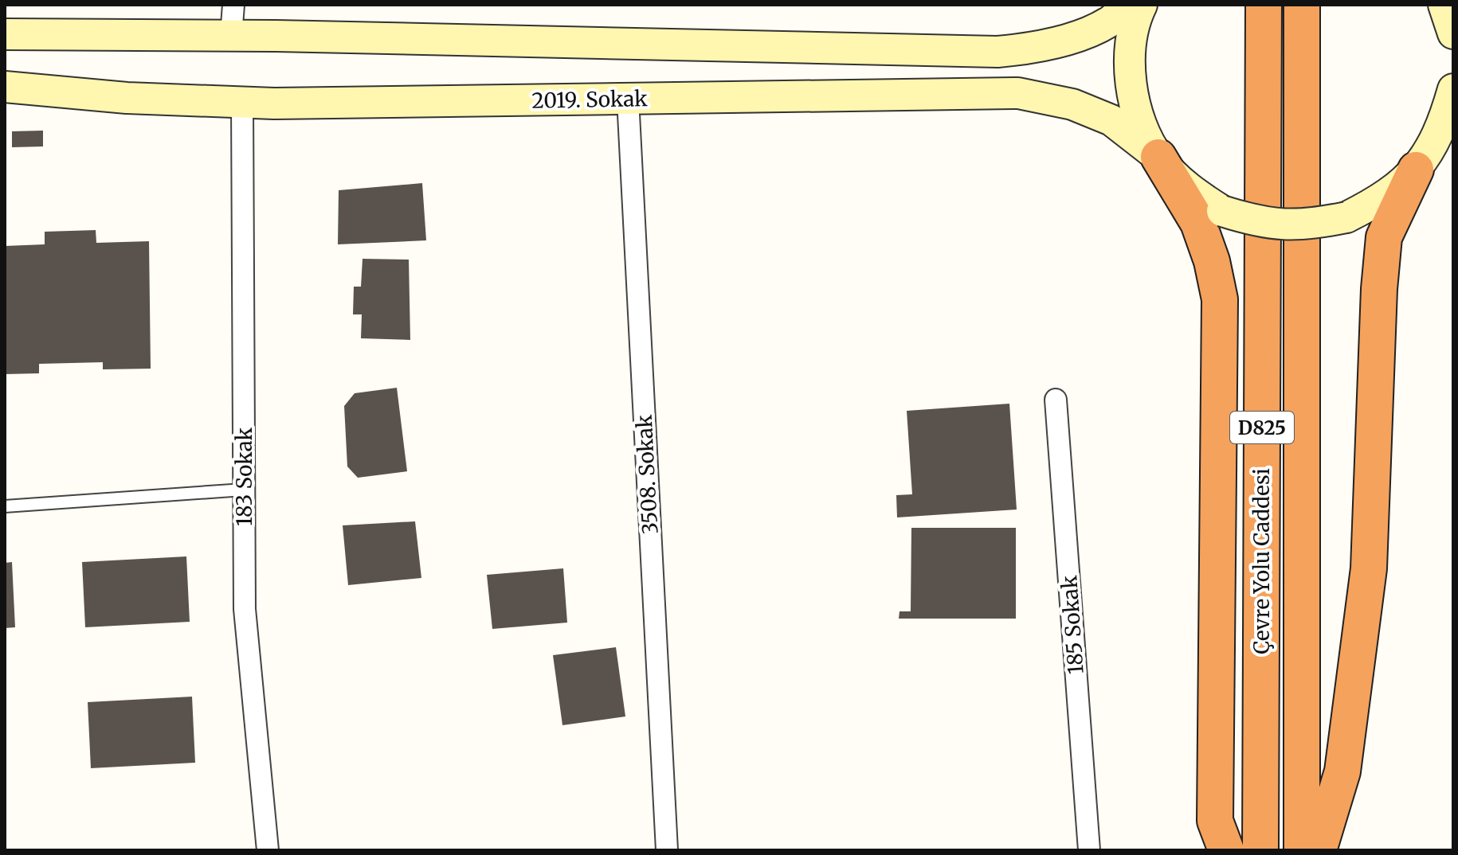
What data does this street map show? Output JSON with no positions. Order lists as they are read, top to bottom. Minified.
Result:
{"streets":{"highway":["D825","Çevre Yolu Caddesi"],"street":["2019. Sokak","3508. Sokak","183 Sokak","185 Sokak"]},"crossings":[["2019. Sokak","3508. Sokak"],["2019. Sokak","183 Sokak"]]}
